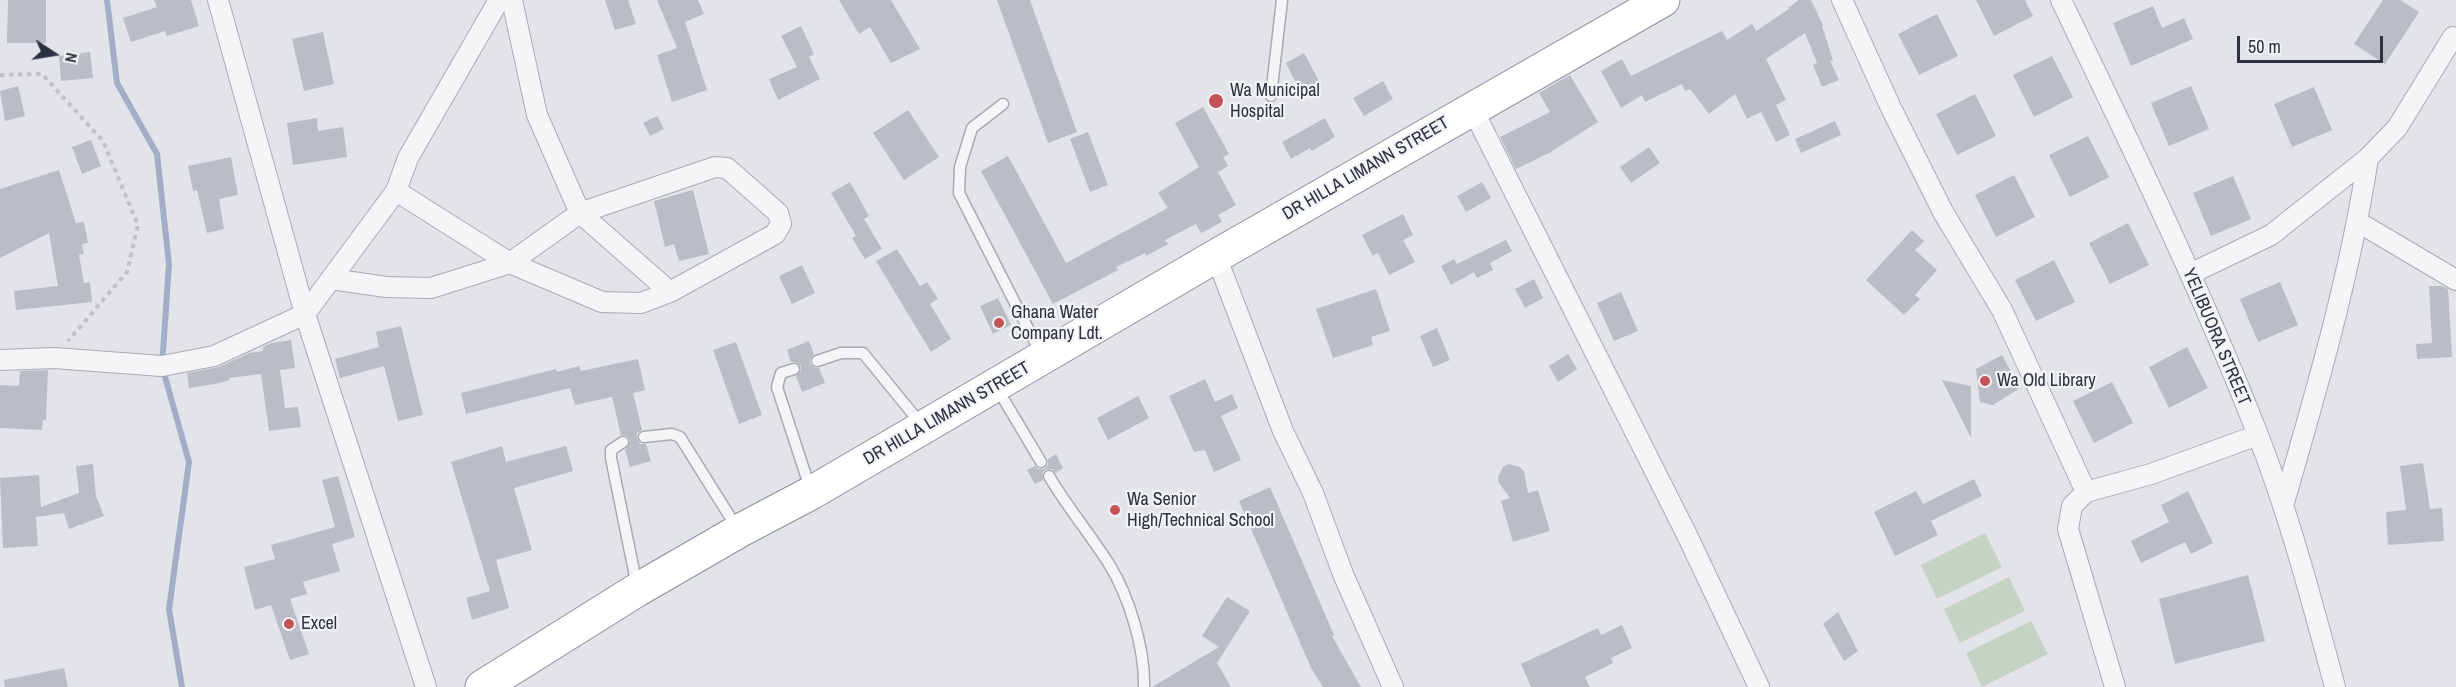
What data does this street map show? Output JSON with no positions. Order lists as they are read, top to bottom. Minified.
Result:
{"streets":{"highway":["DR HILLA LIMANN STREET"],"street":["YELIBUORA STREET"]},"places":["Wa Municipal Hospital","Ghana Water Company Ldt.","Wa Old Library","Wa Senior High/Technical School","Excel"],"scale_bar":"50 m","north":"right"}
